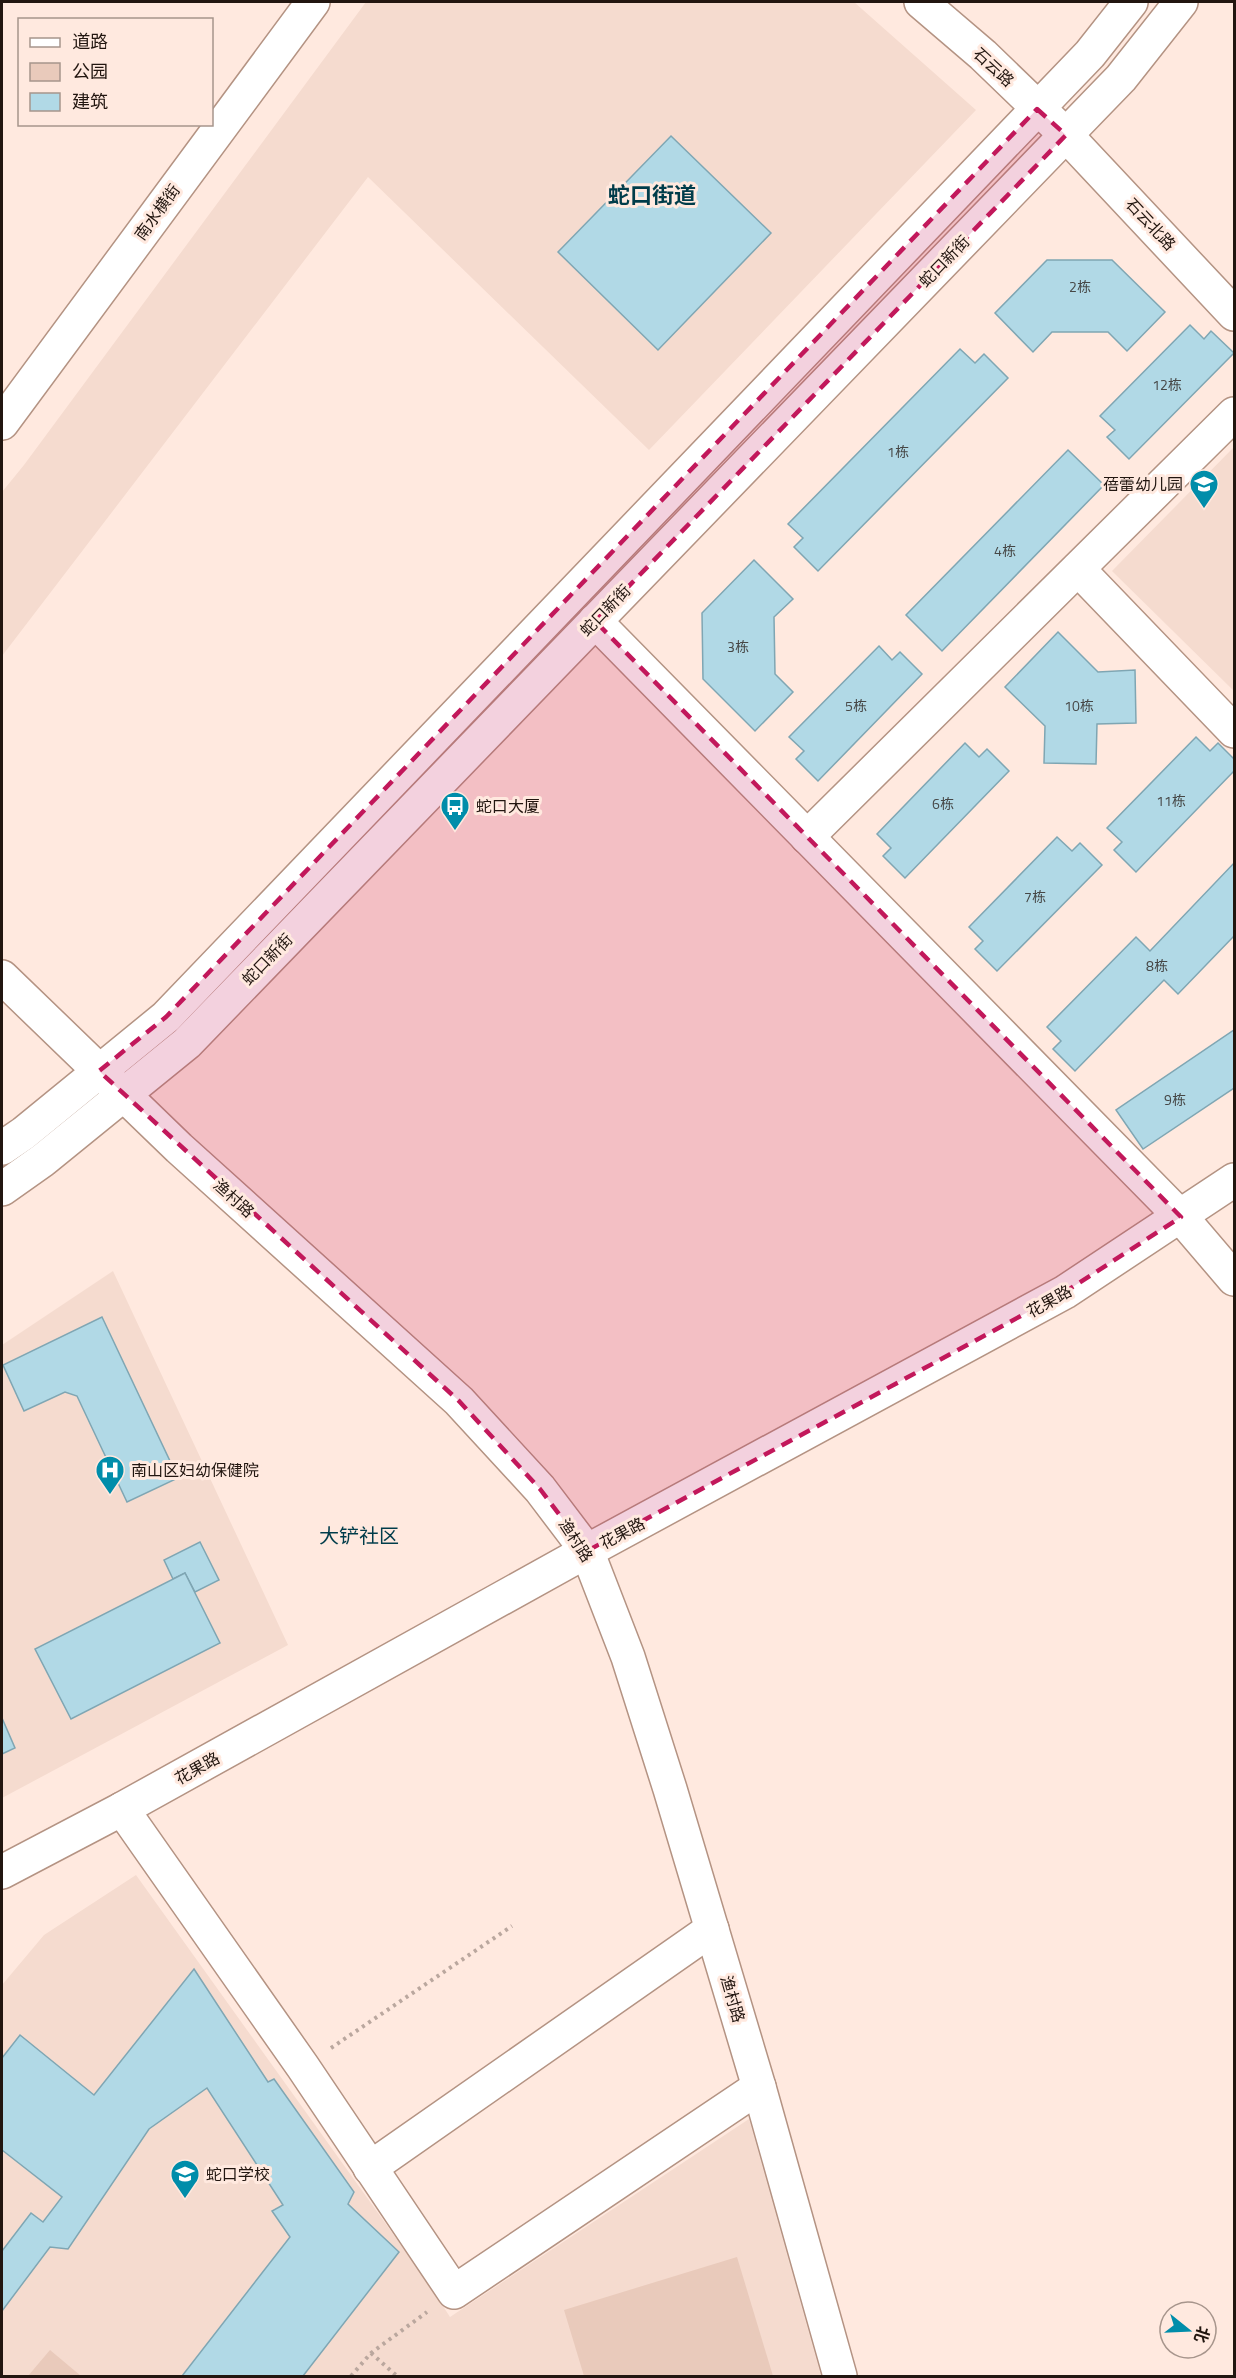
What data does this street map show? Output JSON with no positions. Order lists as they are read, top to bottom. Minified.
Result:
{"streets":{"street":["石云路","南水横街","石云北路","蛇口新街","渔村路","花果路"]},"crossings":[["石云路","石云北路"],["石云路","蛇口新街"],["石云北路","蛇口新街"],["蛇口新街","渔村路"],["渔村路","花果路"]],"districts":["蛇口街道","大铲社区"],"places":{"school or university":["蓓蕾幼儿园","蛇口学校"],"bus stop":["蛇口大厦"],"hospital":["南山区妇幼保健院"]},"house_numbers":["2栋","12栋","1栋","4栋","3栋","5栋","10栋","11栋","6栋","7栋","8栋","9栋"],"legend":["道路","公园","建筑"],"north":"right"}
